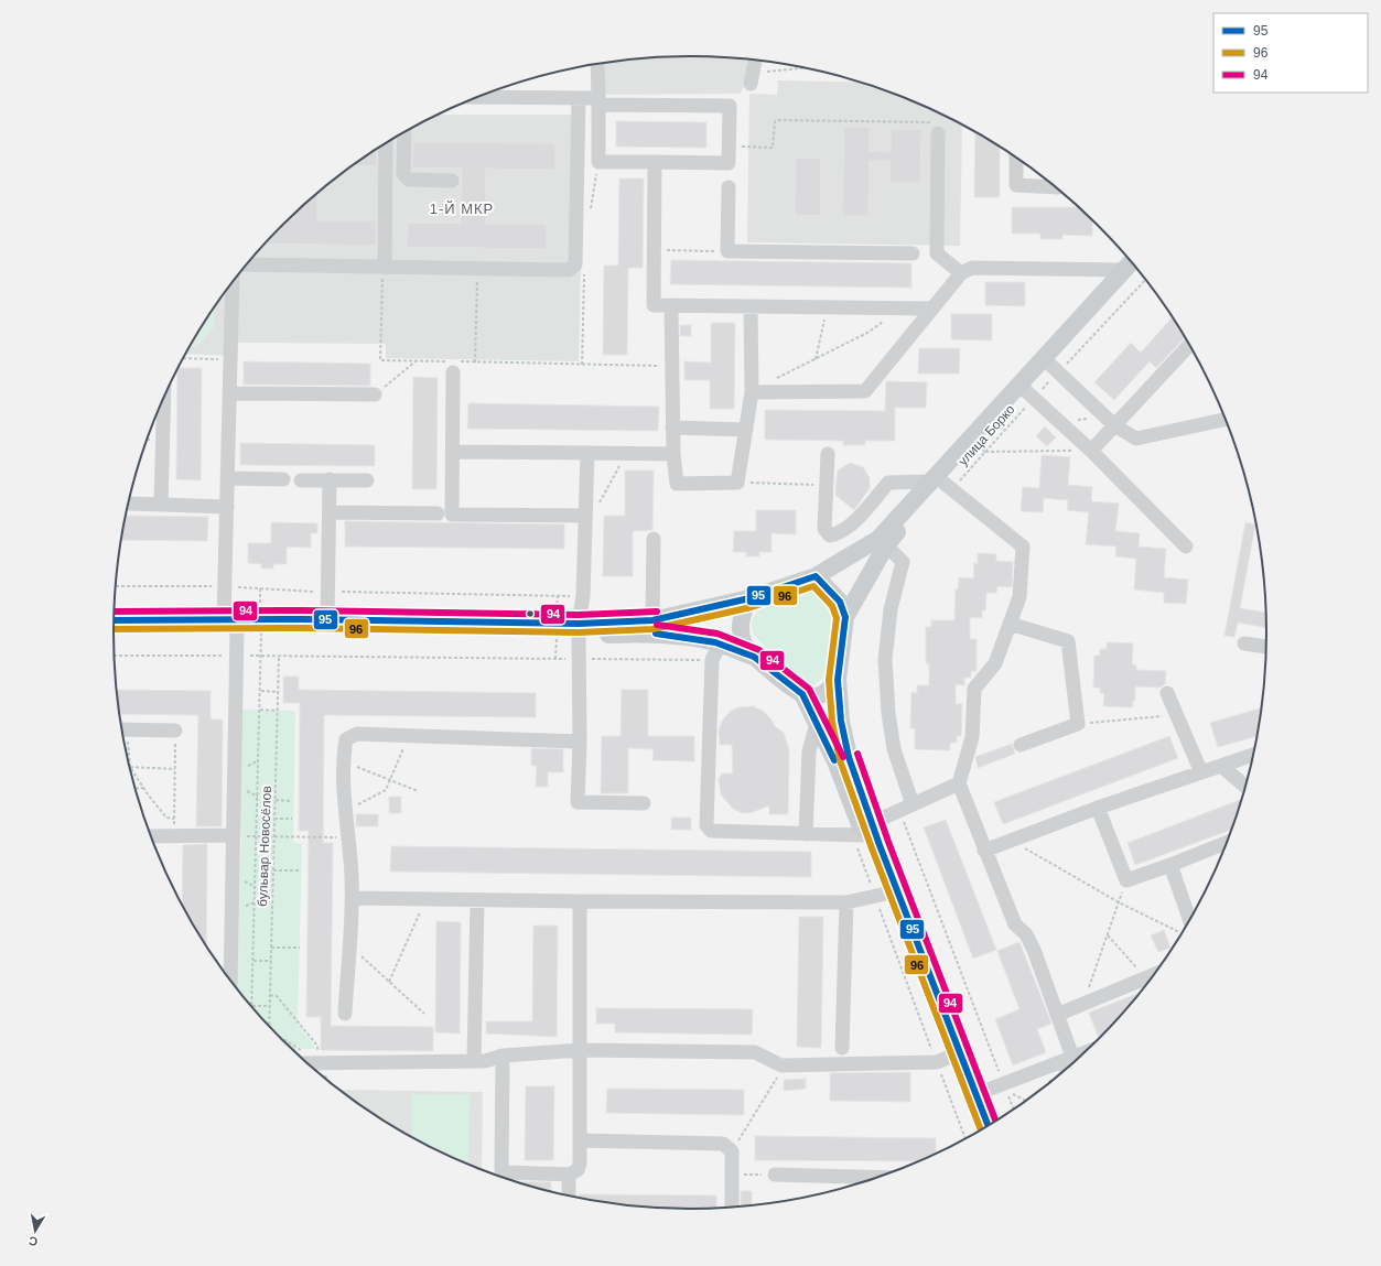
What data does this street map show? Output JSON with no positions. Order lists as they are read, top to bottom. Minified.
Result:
{"streets":{"main road":["улица Борко"],"path":["бульвар Новосёлов"]},"districts":["1-Й МКР"],"lines":["transit line 95","transit line 96","transit line 94"],"legend":["95","96","94"],"north":"bottom"}
